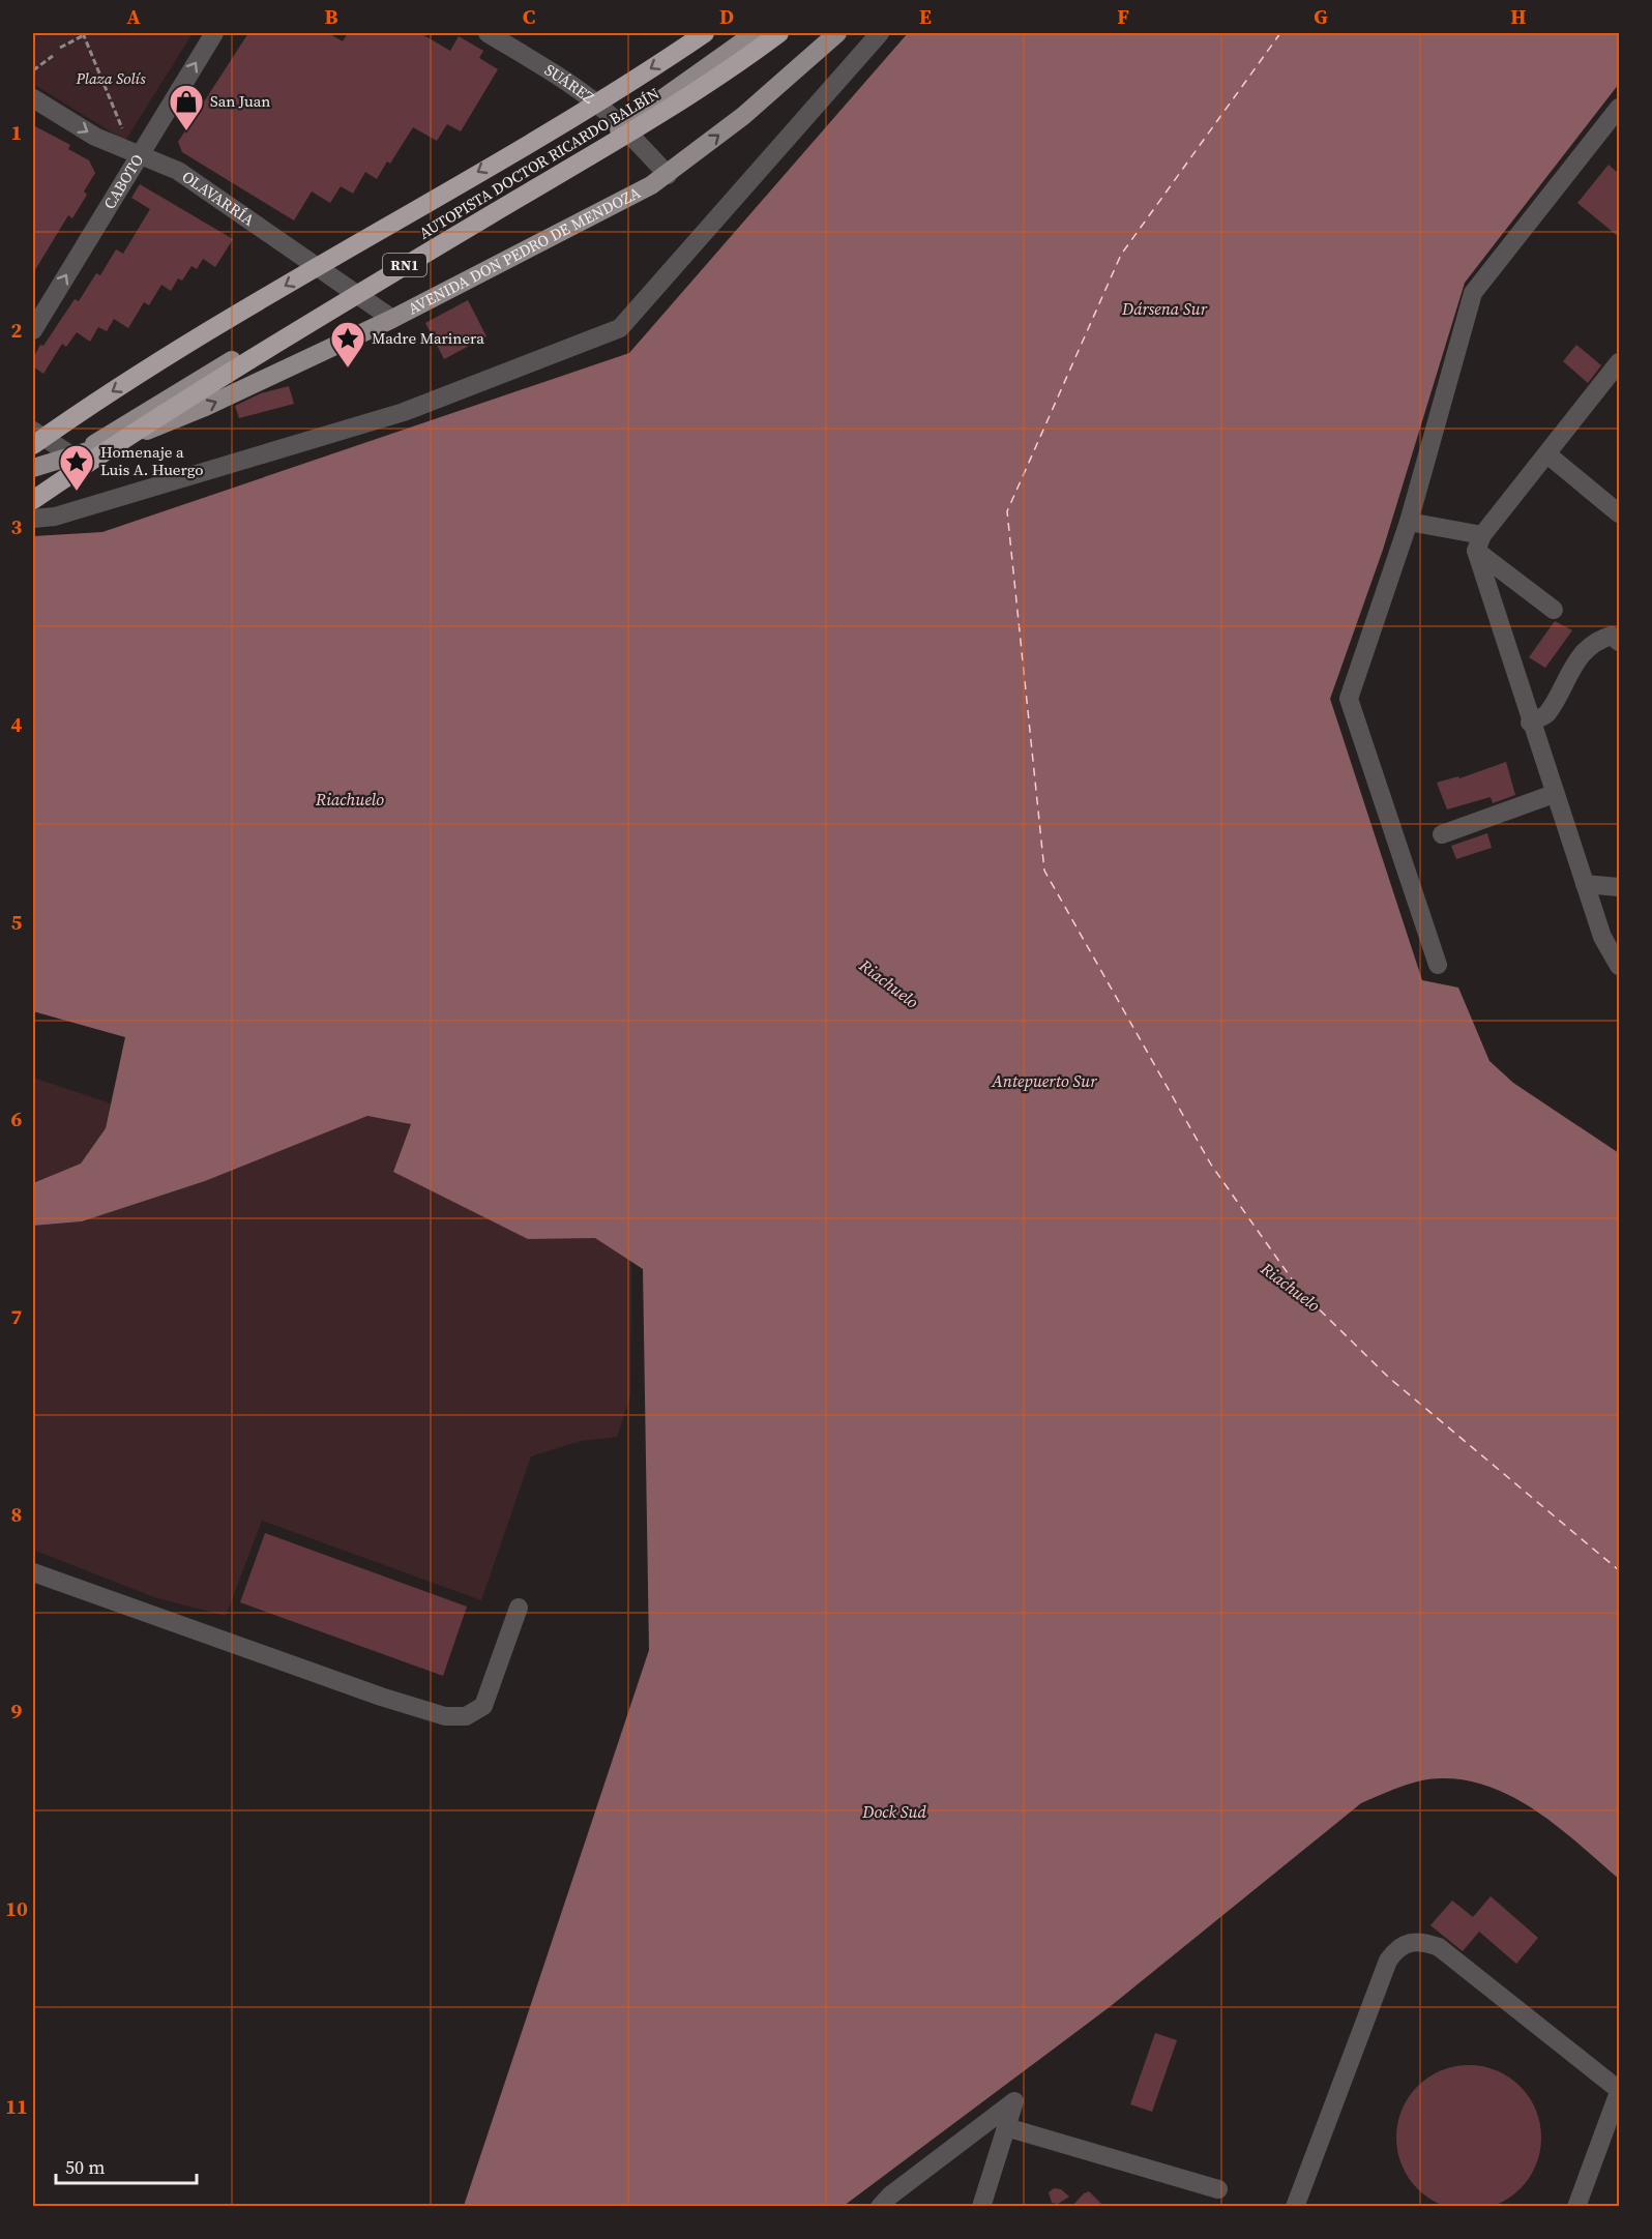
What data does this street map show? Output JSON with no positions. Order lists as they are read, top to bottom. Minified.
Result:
{"streets":{"highway":["AUTOPISTA DOCTOR RICARDO BALBÍN","RN1"],"main road":["AVENIDA DON PEDRO DE MENDOZA"],"street":["SUÁREZ","CABOTO","OLAVARRÍA"]},"crossings":[["SUÁREZ","AVENIDA DON PEDRO DE MENDOZA"],["CABOTO","OLAVARRÍA"],["OLAVARRÍA","AVENIDA DON PEDRO DE MENDOZA"]],"one_way":["CABOTO"],"water":["Dársena Sur","Riachuelo","Antepuerto Sur","Dock Sud"],"parks":["Plaza Solís"],"places":{"shop":["San Juan"],"place":["Madre Marinera","Homenaje a Luis A. Huergo"]},"scale_bar":"50 m","grid":{"columns":["A","B","C","D","E","F","G","H"],"rows":["1","2","3","4","5","6","7","8","9","10","11"]}}
